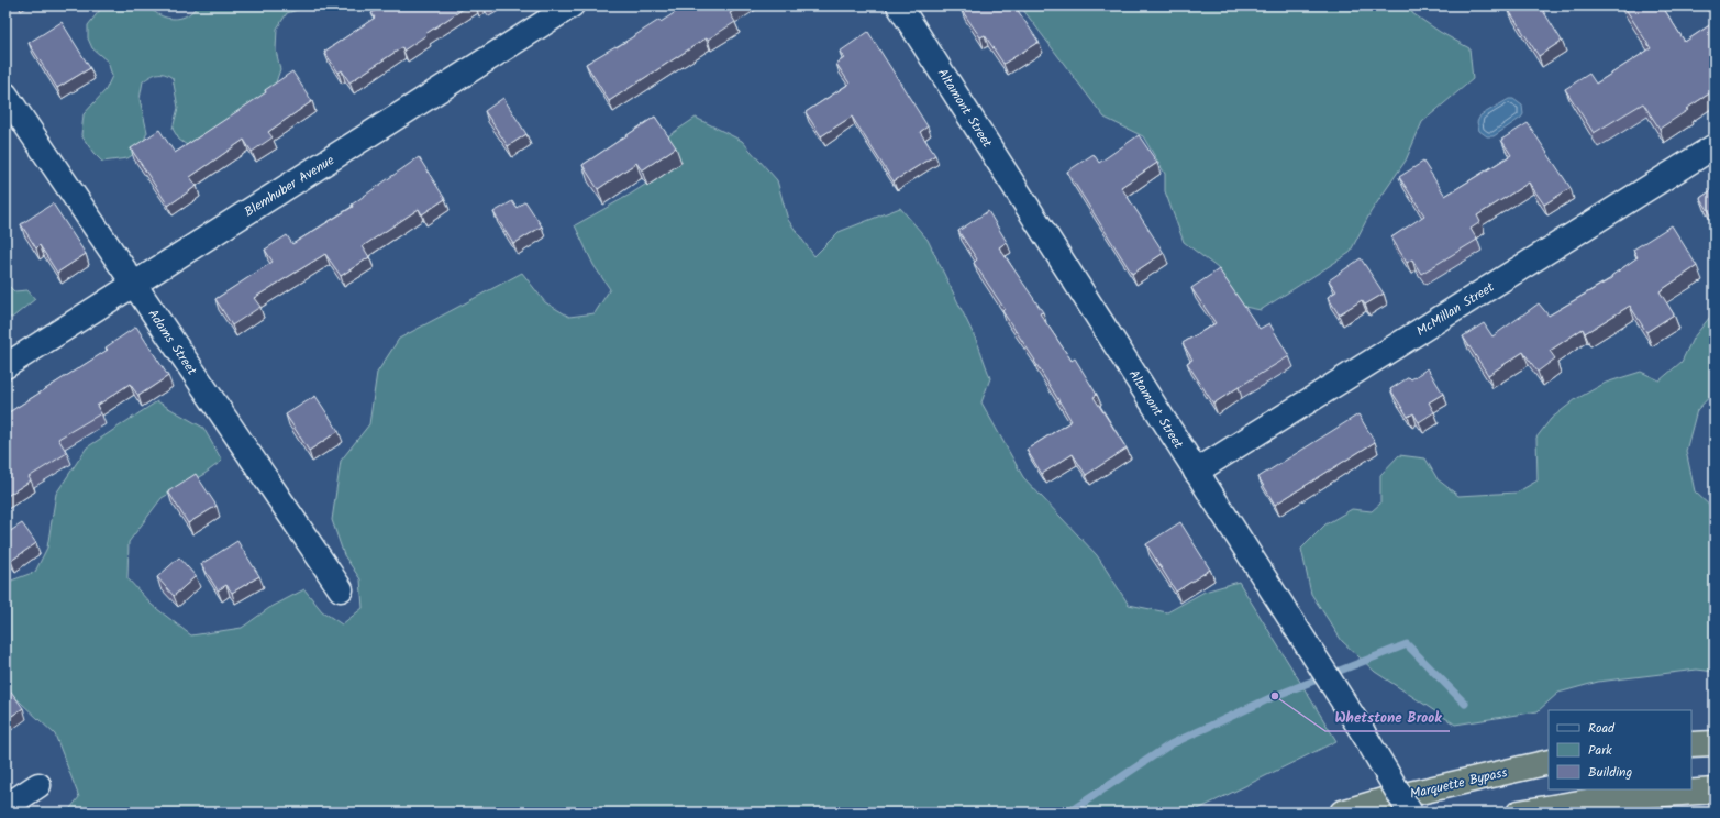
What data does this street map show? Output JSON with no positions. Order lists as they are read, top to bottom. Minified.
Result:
{"streets":{"highway":["Marquette Bypass"],"street":["Altamont Street","Blemhuber Avenue","McMillan Street","Adams Street"]},"crossings":[["Altamont Street","McMillan Street"],["Blemhuber Avenue","Adams Street"]],"places":["Whetstone Brook"],"legend":["Road","Park","Building"]}
